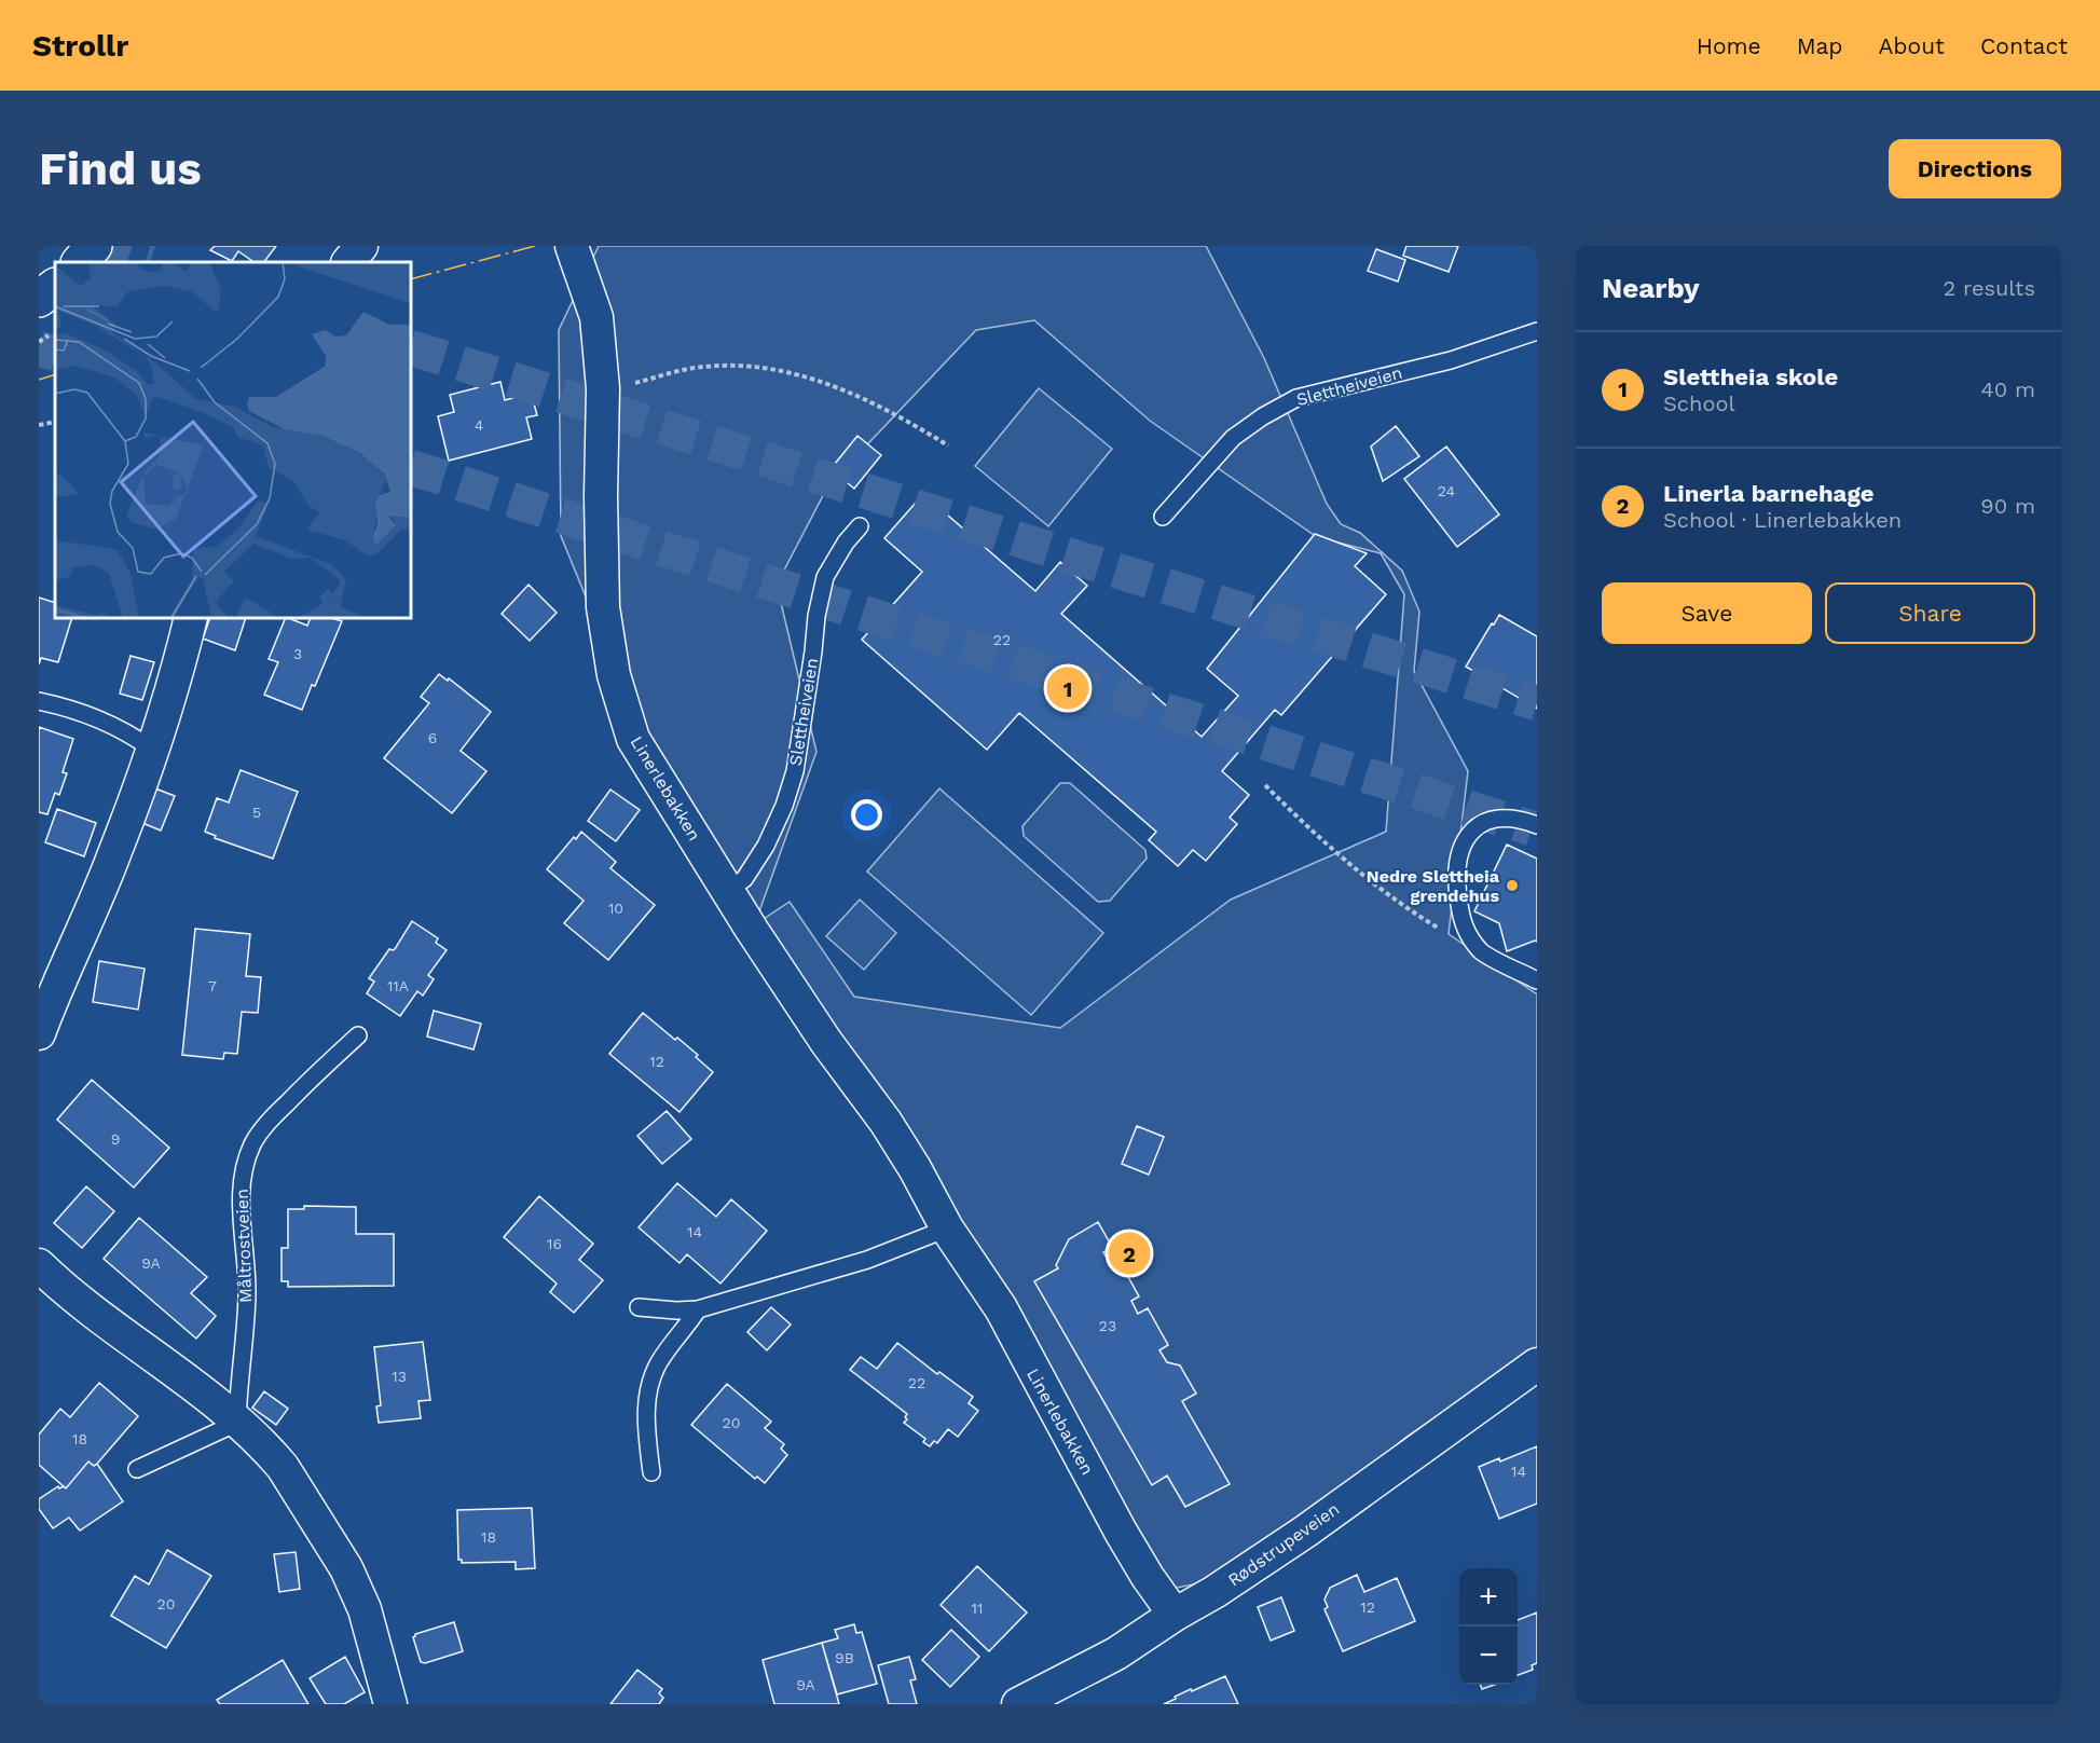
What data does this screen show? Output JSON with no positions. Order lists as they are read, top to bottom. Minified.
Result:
{"streets":{"street":["Linerlebakken","Rødstrupeveien"],"lane":["Slettheiveien","Måltrostveien"]},"crossings":[["Slettheiveien","Linerlebakken"],["Linerlebakken","Rødstrupeveien"]],"places":["Nedre Slettheia grendehus"],"house_numbers":["4","24","22","3","6","5","10","7","11A","12","9","14","16","9A","23","13","22","20","18","14","18","20","12","11","9B","9A"],"page":{"header":"Strollr","nav":["Home","Map","About","Contact"],"buttons":["Directions",["Save","Share"]],"title":"Find us","heading":["Nearby","2 results"],"list":[{"mark":"1","name":"Slettheia skole","note":"School","value":"40 m"},{"mark":"2","name":"Linerla barnehage","note":"School · Linerlebakken","value":"90 m"}],"pins":["1","2"],"map_buttons":["+","−"]}}
